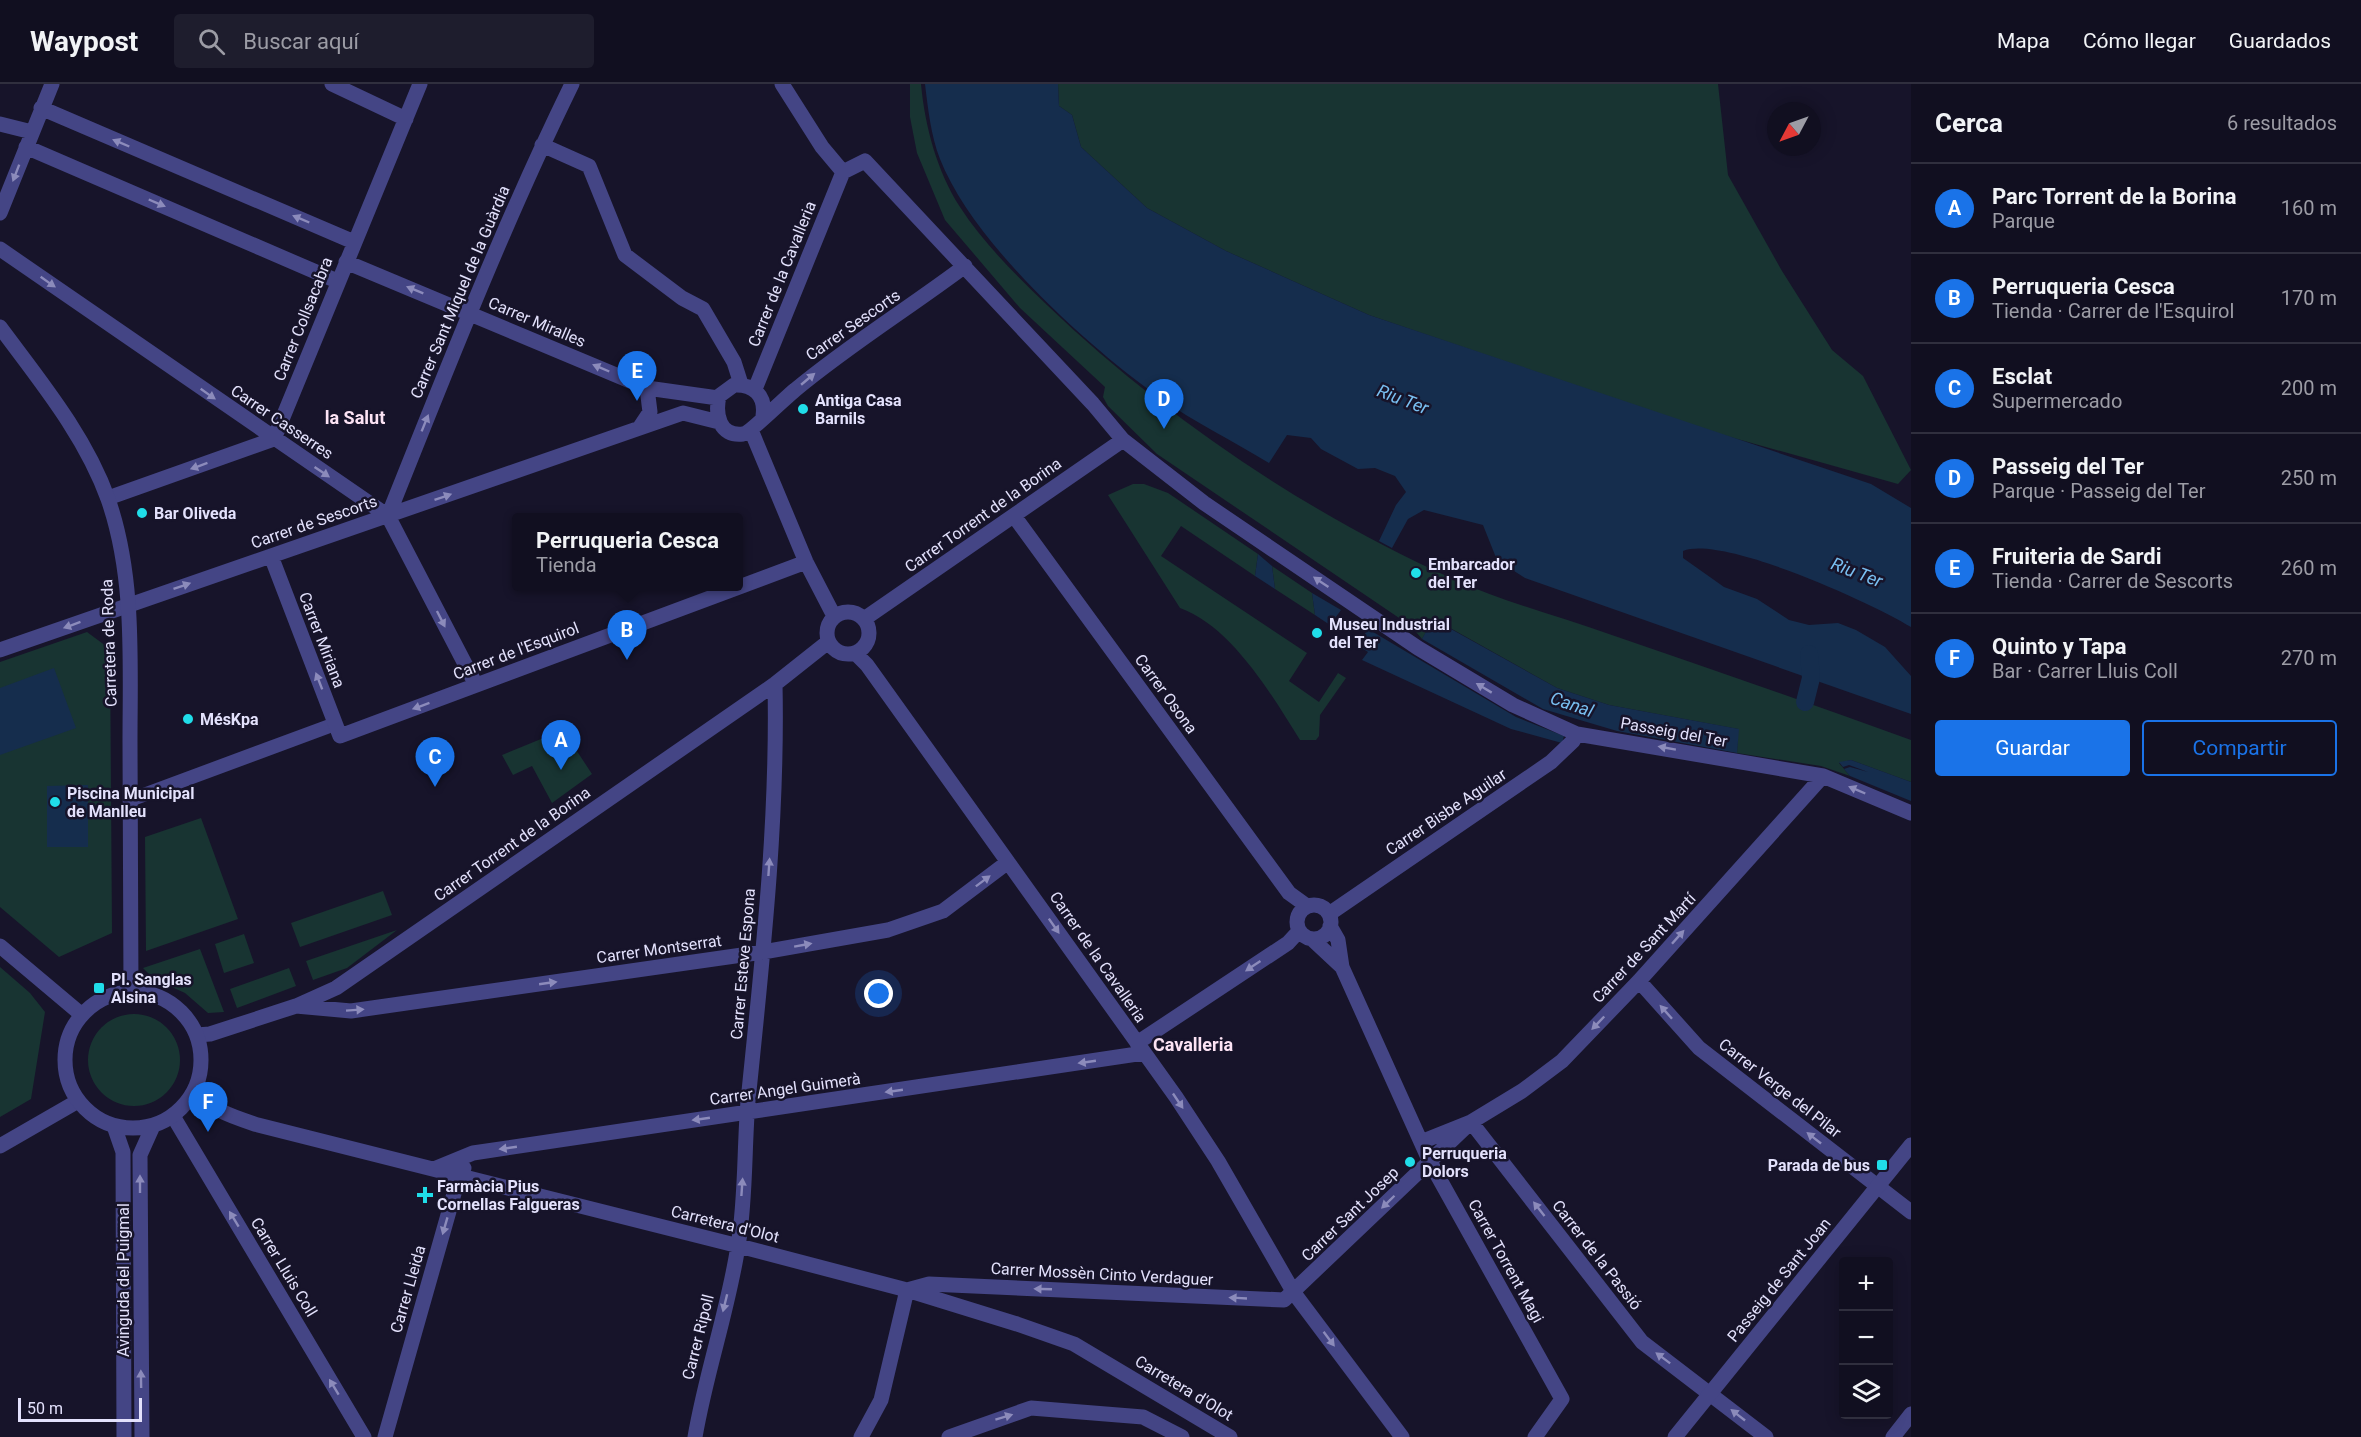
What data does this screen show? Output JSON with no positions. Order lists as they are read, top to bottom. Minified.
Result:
{"streets":{"street":["Carrer de la Cavalleria","Carrer Sant Miquel de la Guàrdia","Carrer Collsacabra","Carrer Miralles","Carrer Sescorts","Carrer Casserres","Carrer Torrent de la Borina","Carrer de Sescorts","Carrer Miriana","Carretera de Roda","Carrer de l'Esquirol","Carrer Osona","Passeig del Ter","Carrer Bisbe Aguilar","Carrer de Sant Martí","Carrer Montserrat","Carrer Esteve Espona","Carrer Verge del Pilar","Carrer Angel Guimerà","Carrer Sant Josep","Carretera d'Olot","Carrer de la Passió","Carrer Torrent Magi","Carrer Lluis Coll","Carrer Mossèn Cinto Verdaguer","Avinguda del Puigmal","Passeig de Sant Joan","Carrer Lleida","Carrer Ripoll"]},"crossings":[["Carrer de la Cavalleria","Carrer Miralles"],["Carrer de la Cavalleria","Carrer Sescorts"],["Carrer de la Cavalleria","Carrer Torrent de la Borina"],["Carrer de la Cavalleria","Carrer de Sescorts"],["Carrer de la Cavalleria","Passeig del Ter"],["Carrer de la Cavalleria","Carrer Montserrat"],["Carrer de la Cavalleria","Carrer Angel Guimerà"],["Carrer de la Cavalleria","Carrer Sant Josep"],["Carrer de la Cavalleria","Carrer Mossèn Cinto Verdaguer"],["Carrer Sant Miquel de la Guàrdia","Carrer Miralles"],["Carrer Sant Miquel de la Guàrdia","Carrer Casserres"],["Carrer Sant Miquel de la Guàrdia","Carrer de Sescorts"],["Carrer Collsacabra","Carrer Miralles"],["Carrer Collsacabra","Carrer Casserres"],["Carrer Miralles","Carrer Sescorts"],["Carrer Miralles","Carrer de Sescorts"],["Carrer Sescorts","Carrer de Sescorts"],["Carrer Sescorts","Passeig del Ter"],["Carrer Casserres","Carrer de Sescorts"],["Carrer Casserres","Carrer de l'Esquirol"],["Carrer Torrent de la Borina","Carretera de Roda"],["Carrer Torrent de la Borina","Carrer Osona"],["Carrer Torrent de la Borina","Passeig del Ter"],["Carrer Torrent de la Borina","Carrer Montserrat"],["Carrer Torrent de la Borina","Carrer Esteve Espona"],["Carrer Torrent de la Borina","Carretera d'Olot"],["Carrer Torrent de la Borina","Carrer Lluis Coll"],["Carrer Torrent de la Borina","Avinguda del Puigmal"],["Carrer de Sescorts","Carrer Miriana"],["Carrer de Sescorts","Carretera de Roda"],["Carrer Miriana","Carrer de l'Esquirol"],["Carretera de Roda","Carretera d'Olot"],["Carretera de Roda","Carrer Lluis Coll"],["Carretera de Roda","Avinguda del Puigmal"],["Carrer Osona","Carrer Bisbe Aguilar"],["Carrer Osona","Carrer Torrent Magi"],["Passeig del Ter","Carrer Bisbe Aguilar"],["Passeig del Ter","Carrer de Sant Martí"],["Carrer Bisbe Aguilar","Carrer Torrent Magi"],["Carrer de Sant Martí","Carrer Verge del Pilar"],["Carrer de Sant Martí","Carrer Sant Josep"],["Carrer de Sant Martí","Carrer de la Passió"],["Carrer de Sant Martí","Carrer Torrent Magi"],["Carrer Montserrat","Carrer Esteve Espona"],["Carrer Esteve Espona","Carrer Angel Guimerà"],["Carrer Esteve Espona","Carretera d'Olot"],["Carrer Esteve Espona","Carrer Ripoll"],["Carrer Verge del Pilar","Passeig de Sant Joan"],["Carrer Angel Guimerà","Carretera d'Olot"],["Carrer Angel Guimerà","Carrer Lleida"],["Carrer Sant Josep","Carrer Torrent Magi"],["Carrer Sant Josep","Carrer Mossèn Cinto Verdaguer"],["Carretera d'Olot","Carrer Lluis Coll"],["Carretera d'Olot","Carrer Mossèn Cinto Verdaguer"],["Carretera d'Olot","Avinguda del Puigmal"],["Carretera d'Olot","Carrer Lleida"],["Carretera d'Olot","Carrer Ripoll"],["Carrer de la Passió","Passeig de Sant Joan"],["Carrer Lluis Coll","Avinguda del Puigmal"]],"one_way":["Carrer de la Cavalleria","Carrer Sant Miquel de la Guàrdia","Carrer Miralles","Carrer Sescorts","Carrer Casserres","Carrer Miriana","Passeig del Ter","Carrer Montserrat","Carrer Esteve Espona","Carrer Verge del Pilar","Carrer Angel Guimerà","Carrer Sant Josep","Carrer de la Passió","Carrer Lluis Coll","Carrer Lleida","Carrer Ripoll"],"districts":["la Salut","Cavalleria"],"water":["Riu Ter","Canal"],"places":{"other":["Antiga Casa Barnils","Bar Oliveda","Embarcador del Ter","Museu Industrial del Ter","MésKpa","Piscina Municipal de Manlleu","Perruqueria Dolors"],"transit":["Pl. Sanglas Alsina","Parada de bus"],"health":["Farmàcia Pius Cornellas Falgueras"]},"scale_bar":"50 m","north":"bottom left","page":{"header":"Waypost","search":"Buscar aquí","nav":["Mapa","Cómo llegar","Guardados"],"heading":["Cerca","6 resultados"],"list":[{"mark":"A","name":"Parc Torrent de la Borina","note":"Parque","value":"160 m"},{"mark":"B","name":"Perruqueria Cesca","note":"Tienda · Carrer de l'Esquirol","value":"170 m"},{"mark":"C","name":"Esclat","note":"Supermercado","value":"200 m"},{"mark":"D","name":"Passeig del Ter","note":"Parque · Passeig del Ter","value":"250 m"},{"mark":"E","name":"Fruiteria de Sardi","note":"Tienda · Carrer de Sescorts","value":"260 m"},{"mark":"F","name":"Quinto y Tapa","note":"Bar · Carrer Lluis Coll","value":"270 m"}],"pins":["E","D","B","A","C","F"],"popup":["Perruqueria Cesca","Tienda"],"buttons":["Guardar","Compartir"],"map_buttons":["+","−"],"scale":"50 m"}}
